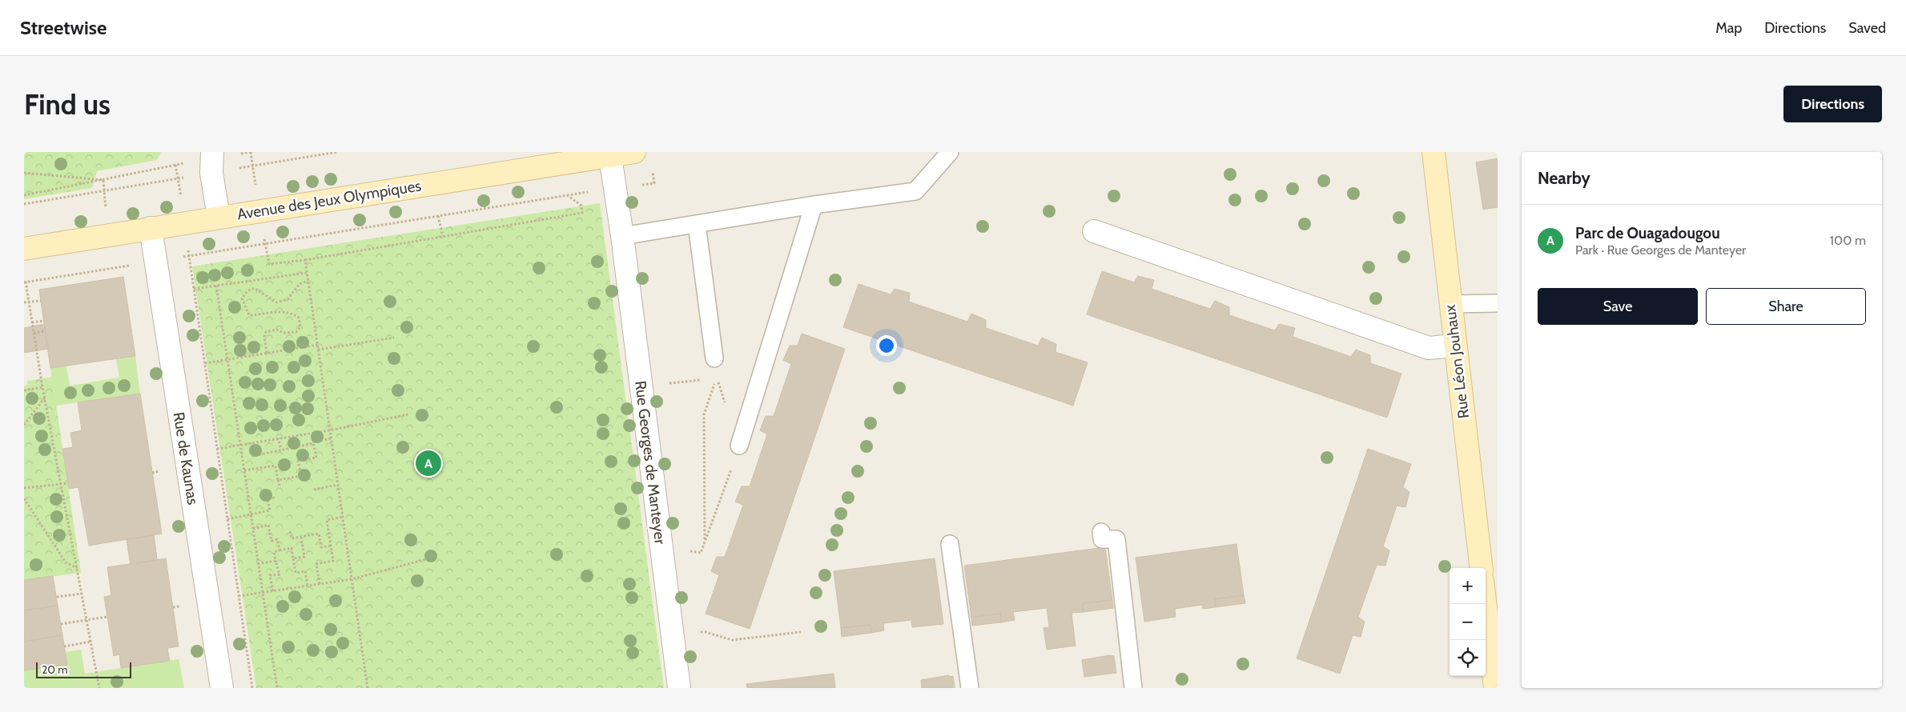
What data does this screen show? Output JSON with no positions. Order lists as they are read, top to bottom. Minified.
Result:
{"streets":{"main road":["Avenue des Jeux Olympiques","Rue Léon Jouhaux"],"street":["Rue de Kaunas","Rue Georges de Manteyer"]},"crossings":[["Avenue des Jeux Olympiques","Rue de Kaunas"],["Avenue des Jeux Olympiques","Rue Georges de Manteyer"]],"scale_bar":"20 m","page":{"header":"Streetwise","nav":["Map","Directions","Saved"],"buttons":["Directions",["Save","Share"]],"title":"Find us","heading":"Nearby","list":[{"mark":"A","name":"Parc de Ouagadougou","note":"Park · Rue Georges de Manteyer","value":"100 m"}],"pins":"A","map_buttons":["+","−"],"scale":"20 m"}}
